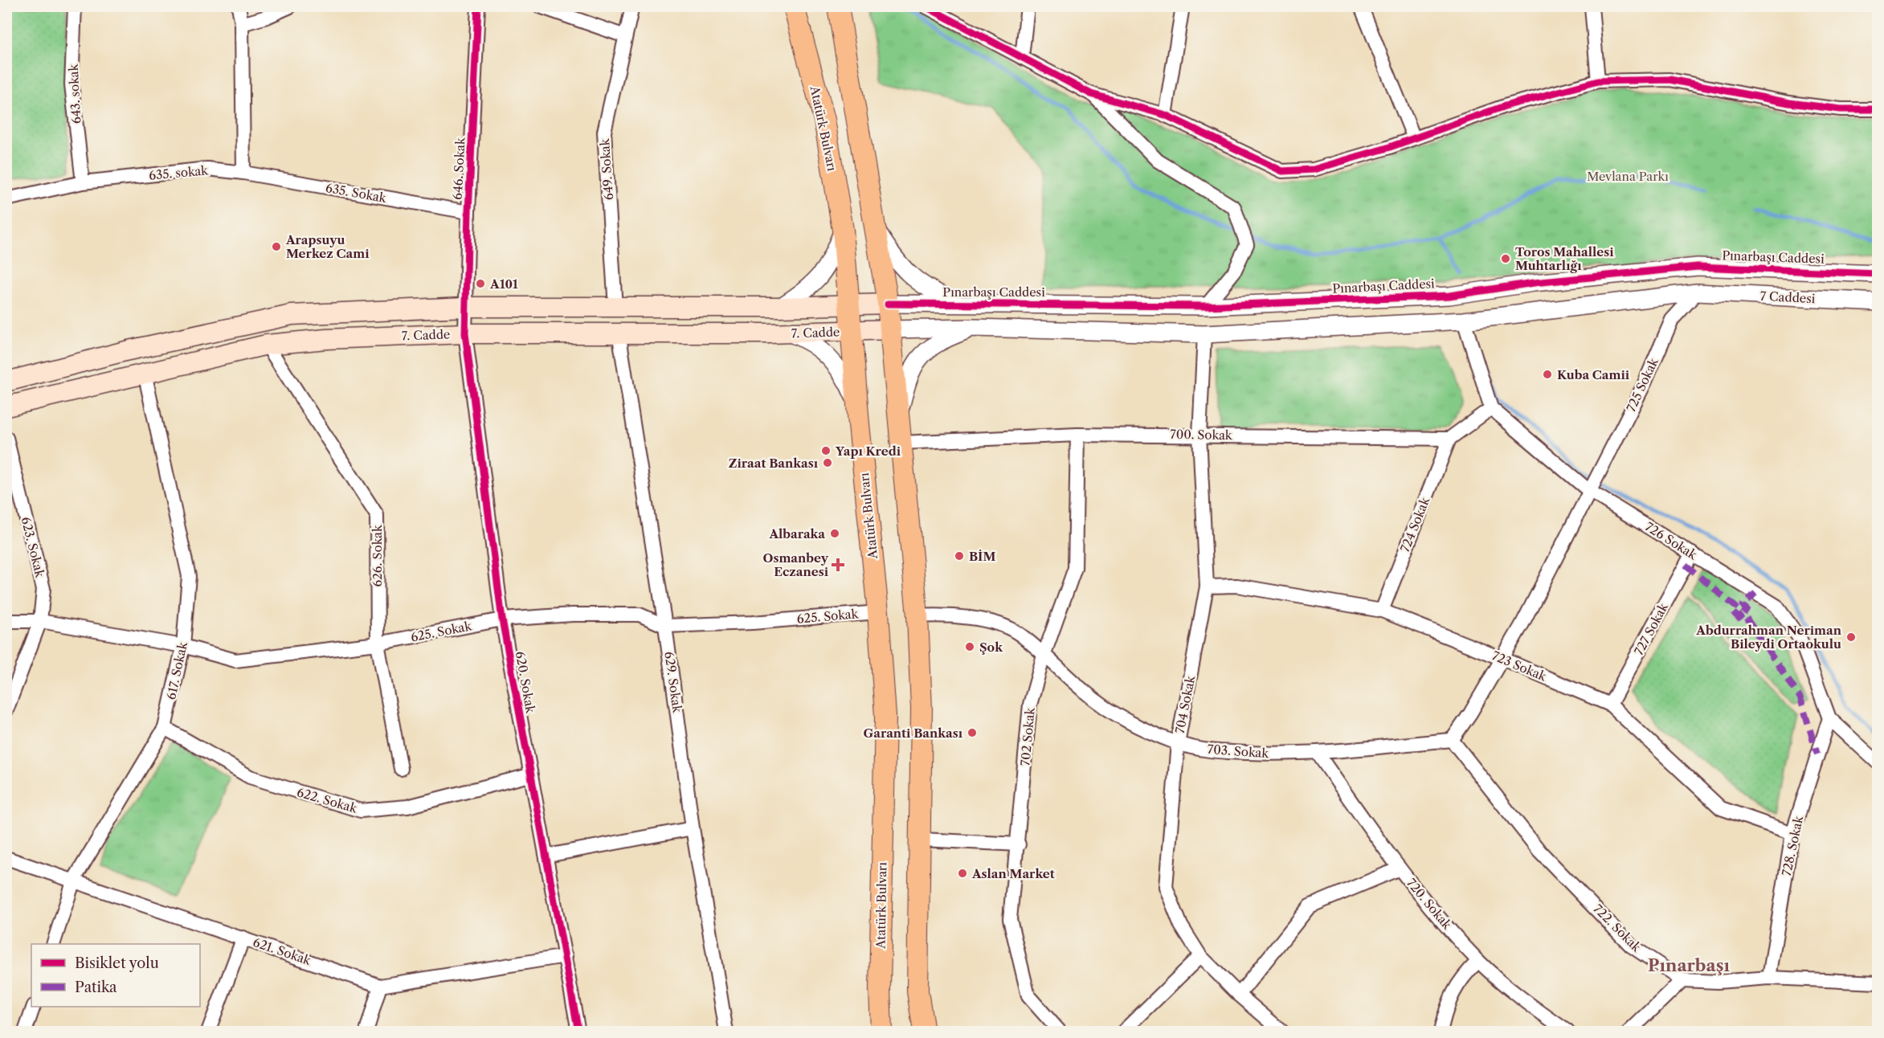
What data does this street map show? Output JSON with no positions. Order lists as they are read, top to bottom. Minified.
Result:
{"streets":{"main road":["Atatürk Bulvarı","7. Cadde"],"street":["643. sokak","646. Sokak","649. Sokak","635. sokak","635. Sokak","Pınarbaşı Caddesi","7 Caddesi","725 Sokak","700. Sokak","724 Sokak","726 Sokak","623. Sokak","626. Sokak","625. Sokak","727 Sokak","723 Sokak","617. Sokak","620. Sokak","629. Sokak","704 Sokak","702 Sokak","703. Sokak","622. Sokak","728. Sokak","720. Sokak","722. Sokak","621. Sokak"]},"crossings":[["643. sokak","635. sokak"],["Atatürk Bulvarı","7. Cadde"],["Atatürk Bulvarı","625. Sokak"],["646. Sokak","635. Sokak"],["646. Sokak","7. Cadde"],["646. Sokak","620. Sokak"],["635. sokak","635. Sokak"],["7 Caddesi","725 Sokak"],["7. Cadde","626. Sokak"],["7. Cadde","617. Sokak"],["7. Cadde","620. Sokak"],["7. Cadde","629. Sokak"],["725 Sokak","726 Sokak"],["725 Sokak","723 Sokak"],["725 Sokak","703. Sokak"],["725 Sokak","722. Sokak"],["700. Sokak","724 Sokak"],["700. Sokak","704 Sokak"],["700. Sokak","702 Sokak"],["724 Sokak","723 Sokak"],["726 Sokak","727 Sokak"],["726 Sokak","728. Sokak"],["623. Sokak","625. Sokak"],["626. Sokak","625. Sokak"],["625. Sokak","617. Sokak"],["625. Sokak","620. Sokak"],["625. Sokak","629. Sokak"],["727 Sokak","723 Sokak"],["723 Sokak","704 Sokak"],["723 Sokak","728. Sokak"],["617. Sokak","622. Sokak"],["617. Sokak","621. Sokak"],["620. Sokak","622. Sokak"],["620. Sokak","621. Sokak"],["704 Sokak","703. Sokak"],["702 Sokak","703. Sokak"],["703. Sokak","720. Sokak"],["703. Sokak","722. Sokak"]],"districts":["Pınarbaşı"],"parks":["Mevlana Parkı"],"places":{"other":["Arapsuyu Merkez Cami","Toros Mahallesi Muhtarlığı","A101","Kuba Camii","Yapı Kredi","Ziraat Bankası","Albaraka","BİM","Abdurrahman Neriman Bileydi Ortaokulu","Şok","Garanti Bankası","Aslan Market"],"health":["Osmanbey Eczanesi"]},"legend":["Bisiklet yolu","Patika"]}
